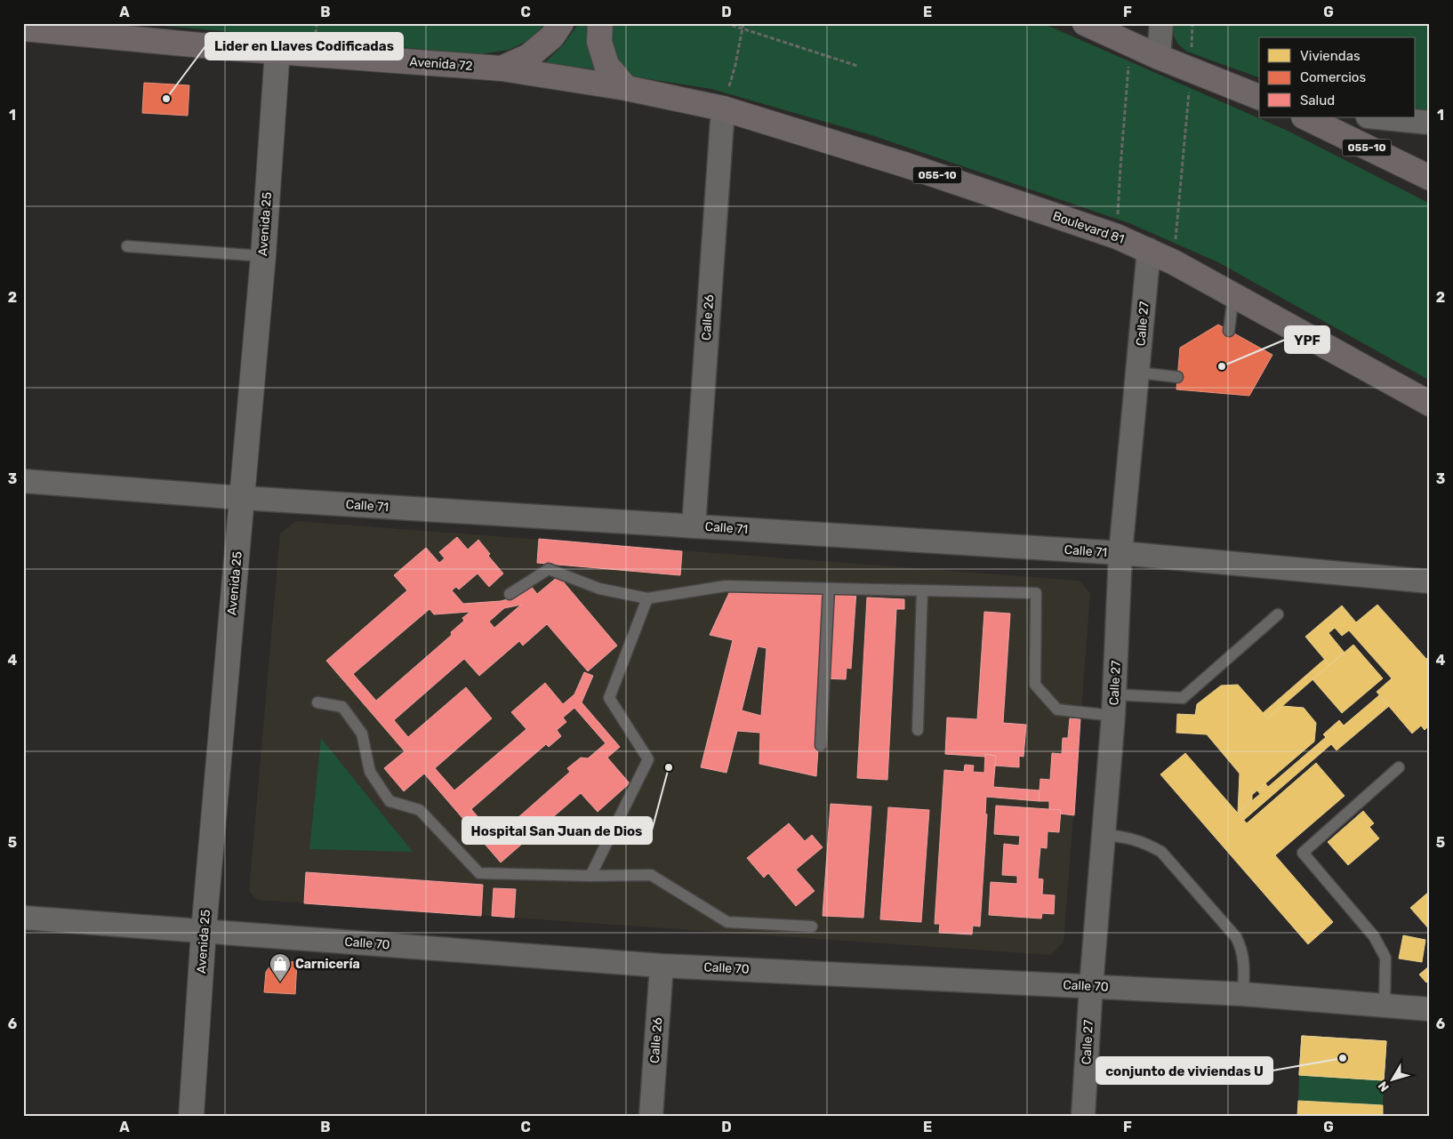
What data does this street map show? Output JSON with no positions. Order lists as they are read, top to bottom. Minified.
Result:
{"streets":{"highway":["Avenida 72","055-10","Boulevard 81"],"street":["Avenida 25","Calle 26","Calle 27","Calle 71","Calle 70"]},"crossings":[["Avenida 72","Avenida 25"],["Avenida 72","Boulevard 81"],["Avenida 72","Calle 26"],["Avenida 25","Calle 71"],["Avenida 25","Calle 70"],["Boulevard 81","Calle 26"],["Boulevard 81","Calle 27"],["Calle 26","Calle 71"],["Calle 26","Calle 70"],["Calle 27","Calle 71"],["Calle 27","Calle 70"]],"places":{"other":["Lider en Llaves Codificadas","YPF","Hospital San Juan de Dios","conjunto de viviendas U"],"shop":["Carnicería"]},"legend":["Viviendas","Comercios","Salud"],"north":"bottom left","grid":{"columns":["A","B","C","D","E","F","G"],"rows":["1","2","3","4","5","6"]}}
